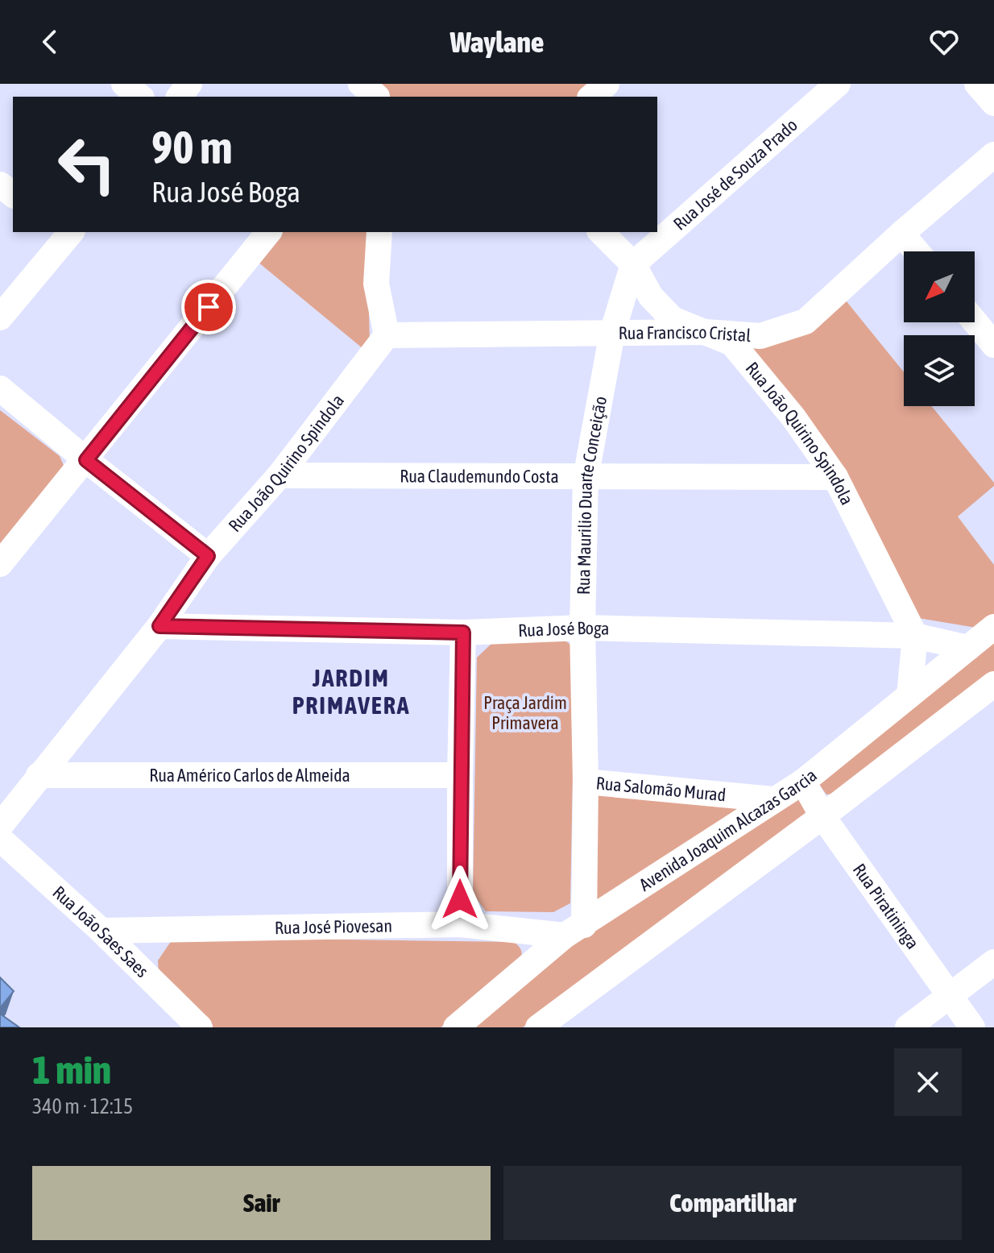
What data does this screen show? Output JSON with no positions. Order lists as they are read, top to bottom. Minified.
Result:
{"streets":{"street":["Rua José de Souza Prado","Rua Francisco Cristal","Rua João Quirino Spindola","Rua Claudemundo Costa","Rua Maurilio Duarte Conceição","Rua José Boga","Rua Américo Carlos de Almeida","Rua Salomão Murad","Avenida Joaquim Alcazas Garcia","Rua Piratininga","Rua José Piovesan","Rua João Saes Saes"]},"crossings":[["Rua José de Souza Prado","Rua João Quirino Spindola"],["Rua José de Souza Prado","Rua Maurilio Duarte Conceição"],["Rua Francisco Cristal","Rua João Quirino Spindola"],["Rua Francisco Cristal","Rua Maurilio Duarte Conceição"],["Rua João Quirino Spindola","Rua Claudemundo Costa"],["Rua João Quirino Spindola","Rua Maurilio Duarte Conceição"],["Rua João Quirino Spindola","Rua José Boga"],["Rua João Quirino Spindola","Rua Américo Carlos de Almeida"],["Rua Claudemundo Costa","Rua Maurilio Duarte Conceição"],["Rua Maurilio Duarte Conceição","Rua José Boga"],["Rua Maurilio Duarte Conceição","Rua Salomão Murad"],["Rua Maurilio Duarte Conceição","Avenida Joaquim Alcazas Garcia"],["Rua Maurilio Duarte Conceição","Rua José Piovesan"],["Rua José Boga","Avenida Joaquim Alcazas Garcia"],["Rua Salomão Murad","Avenida Joaquim Alcazas Garcia"],["Avenida Joaquim Alcazas Garcia","Rua Piratininga"],["Avenida Joaquim Alcazas Garcia","Rua José Piovesan"],["Rua José Piovesan","Rua João Saes Saes"]],"districts":["JARDIM PRIMAVERA"],"parks":["Praça Jardim Primavera"],"north":"bottom left","page":{"header":"Waylane","turn":["90 m","Rua José Boga"],"heading":["1 min","340 m · 12:15"],"buttons":["Sair","Compartilhar"]}}
